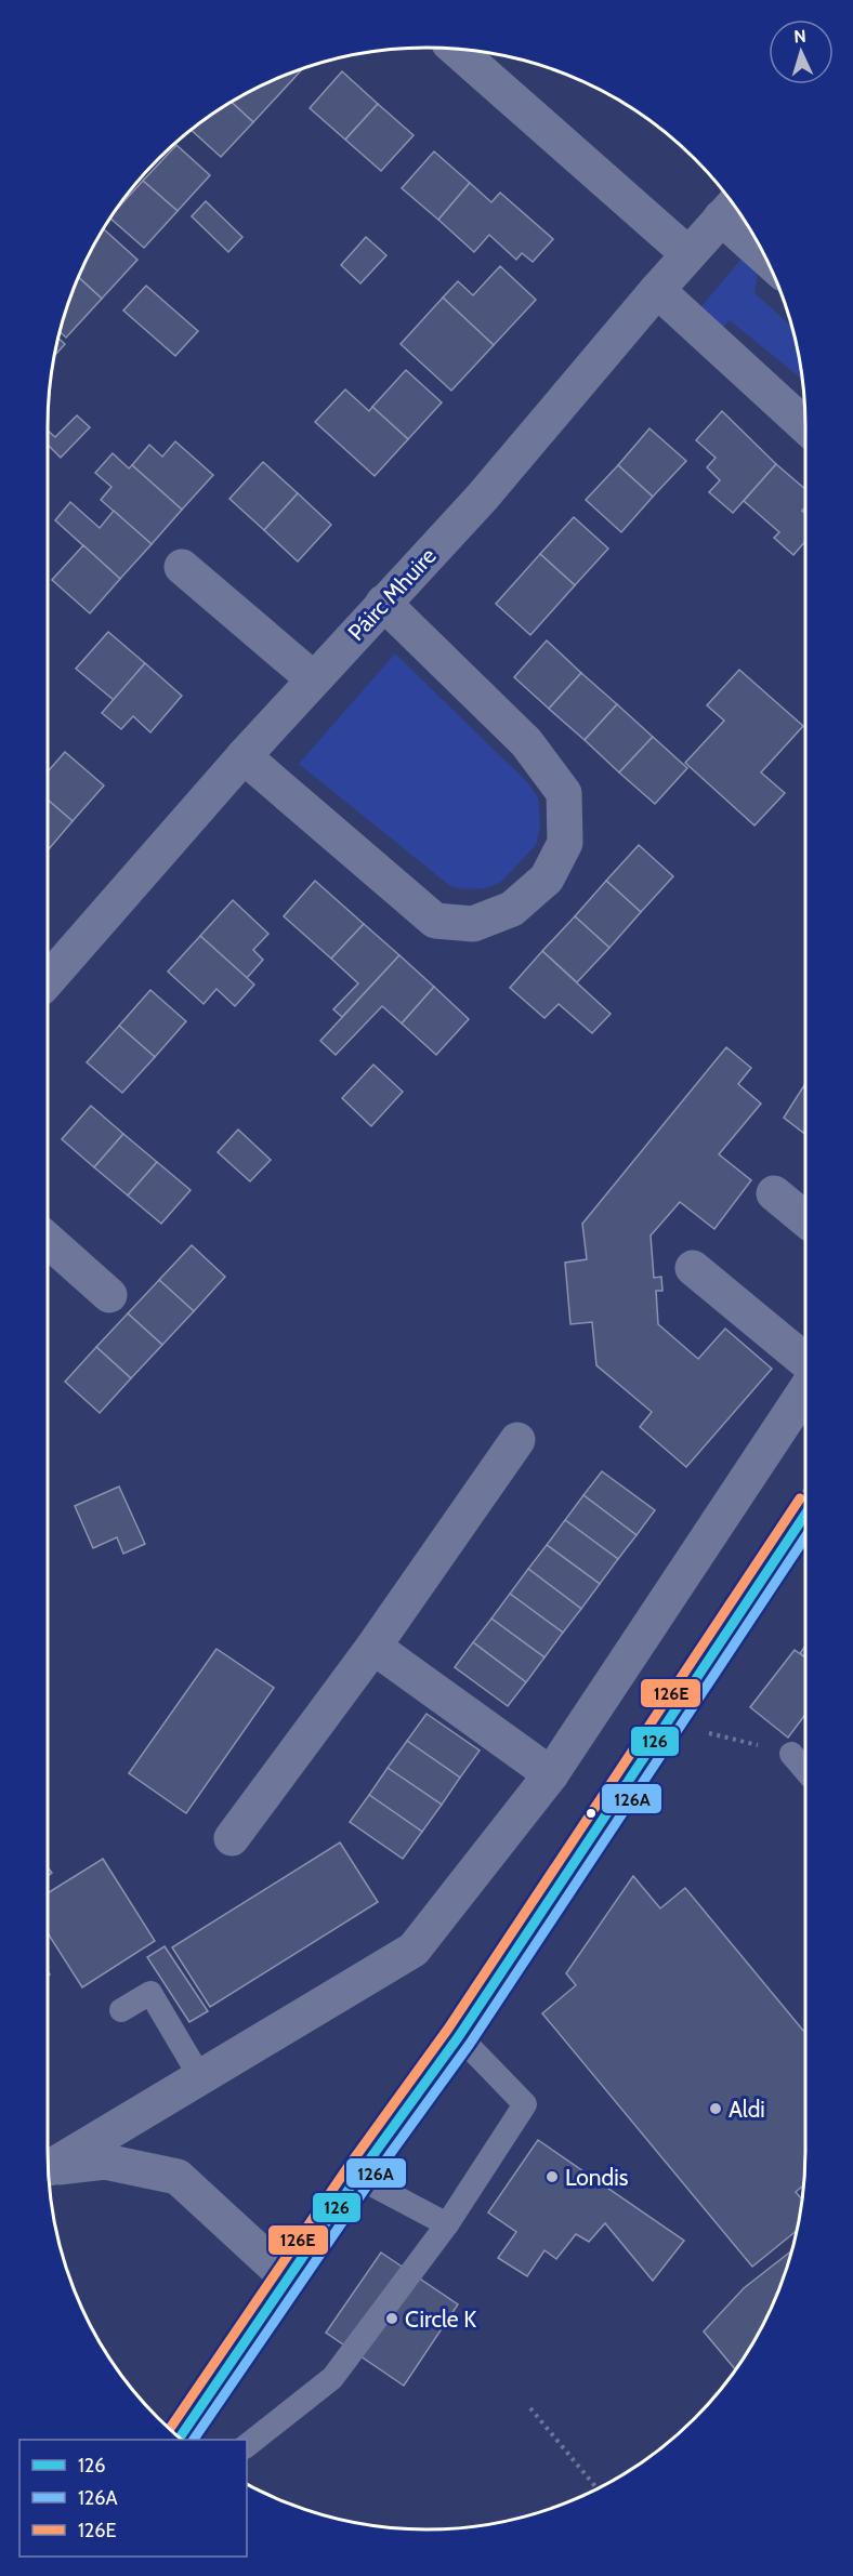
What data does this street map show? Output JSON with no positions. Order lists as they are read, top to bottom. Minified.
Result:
{"streets":{"street":["Páirc Mhuire"]},"places":["Aldi","Londis","Circle K"],"lines":["transit line 126E","transit line 126","transit line 126A"],"legend":["126","126A","126E"],"north":"top"}
